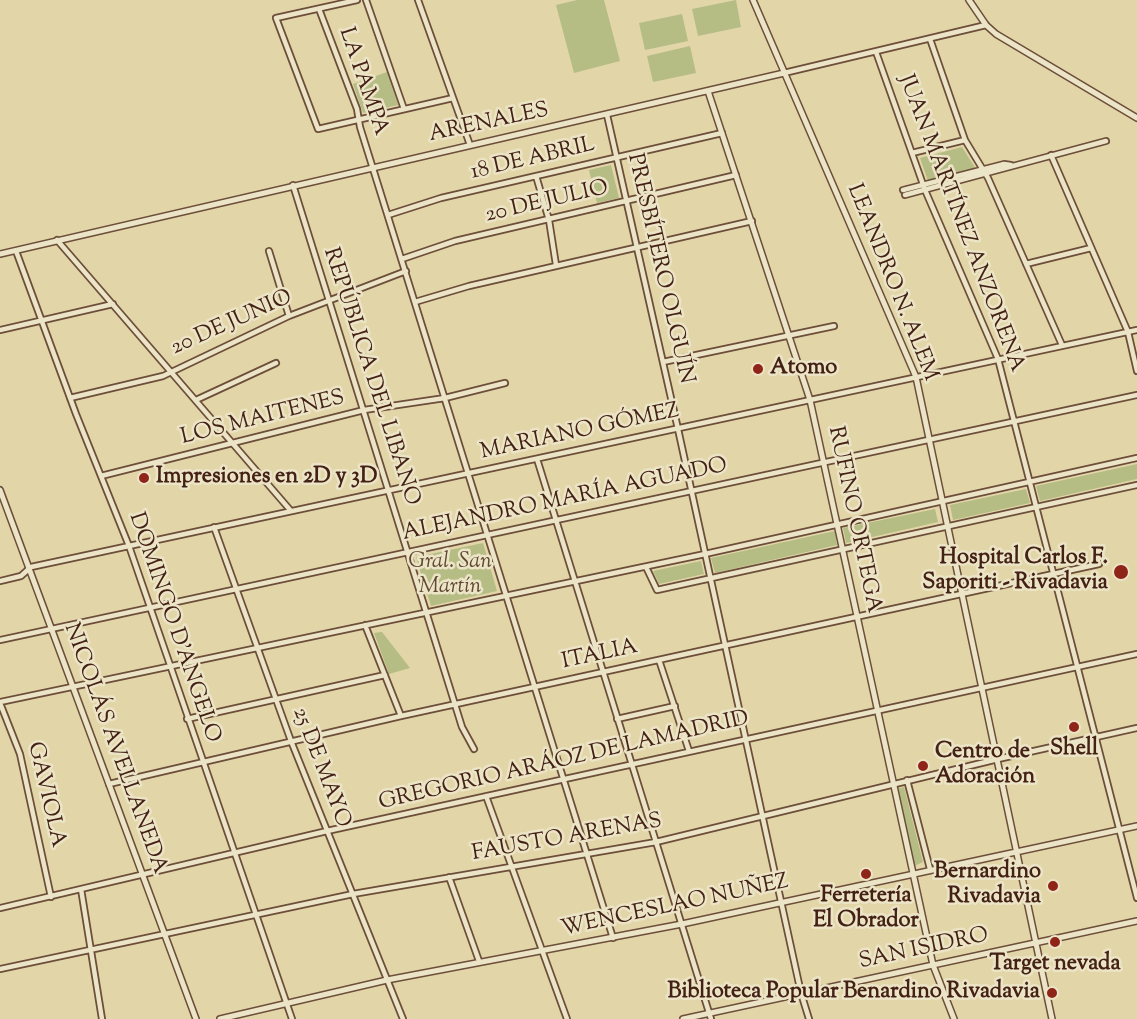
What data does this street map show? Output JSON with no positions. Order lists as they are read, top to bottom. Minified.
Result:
{"streets":{"street":["LA PAMPA","ARENALES","18 DE ABRIL","20 DE JULIO","JUAN MARTÍNEZ ANZORENA","PRESBÍTERO OLGUÍN","LEANDRO N. ALEM","20 DE JUNIO","REPÚBLICA DEL LIBANO","LOS MAITENES","MARIANO GÓMEZ","ALEJANDRO MARÍA AGUADO","RUFINO ORTEGA","DOMINGO D'ANGELO","ITALIA","NICOLÁS AVELLANEDA","GREGORIO ARÁOZ DE LAMADRID","25 DE MAYO","GAVIOLA","FAUSTO ARENAS","WENCESLAO NUÑEZ","SAN ISIDRO"]},"crossings":[["LA PAMPA","ARENALES"],["LA PAMPA","18 DE ABRIL"],["LA PAMPA","20 DE JULIO"],["LA PAMPA","20 DE JUNIO"],["LA PAMPA","LOS MAITENES"],["LA PAMPA","MARIANO GÓMEZ"],["LA PAMPA","ALEJANDRO MARÍA AGUADO"],["LA PAMPA","ITALIA"],["LA PAMPA","GREGORIO ARÁOZ DE LAMADRID"],["LA PAMPA","FAUSTO ARENAS"],["LA PAMPA","WENCESLAO NUÑEZ"],["ARENALES","JUAN MARTÍNEZ ANZORENA"],["ARENALES","PRESBÍTERO OLGUÍN"],["ARENALES","LEANDRO N. ALEM"],["ARENALES","REPÚBLICA DEL LIBANO"],["ARENALES","RUFINO ORTEGA"],["ARENALES","DOMINGO D'ANGELO"],["18 DE ABRIL","PRESBÍTERO OLGUÍN"],["18 DE ABRIL","RUFINO ORTEGA"],["20 DE JULIO","PRESBÍTERO OLGUÍN"],["20 DE JULIO","RUFINO ORTEGA"],["JUAN MARTÍNEZ ANZORENA","MARIANO GÓMEZ"],["JUAN MARTÍNEZ ANZORENA","ALEJANDRO MARÍA AGUADO"],["JUAN MARTÍNEZ ANZORENA","ITALIA"],["JUAN MARTÍNEZ ANZORENA","GREGORIO ARÁOZ DE LAMADRID"],["JUAN MARTÍNEZ ANZORENA","FAUSTO ARENAS"],["JUAN MARTÍNEZ ANZORENA","WENCESLAO NUÑEZ"],["PRESBÍTERO OLGUÍN","MARIANO GÓMEZ"],["PRESBÍTERO OLGUÍN","ALEJANDRO MARÍA AGUADO"],["PRESBÍTERO OLGUÍN","ITALIA"],["PRESBÍTERO OLGUÍN","GREGORIO ARÁOZ DE LAMADRID"],["PRESBÍTERO OLGUÍN","FAUSTO ARENAS"],["PRESBÍTERO OLGUÍN","WENCESLAO NUÑEZ"],["PRESBÍTERO OLGUÍN","SAN ISIDRO"],["LEANDRO N. ALEM","MARIANO GÓMEZ"],["LEANDRO N. ALEM","ALEJANDRO MARÍA AGUADO"],["LEANDRO N. ALEM","ITALIA"],["LEANDRO N. ALEM","GREGORIO ARÁOZ DE LAMADRID"],["LEANDRO N. ALEM","FAUSTO ARENAS"],["LEANDRO N. ALEM","WENCESLAO NUÑEZ"],["LEANDRO N. ALEM","SAN ISIDRO"],["20 DE JUNIO","REPÚBLICA DEL LIBANO"],["20 DE JUNIO","DOMINGO D'ANGELO"],["REPÚBLICA DEL LIBANO","LOS MAITENES"],["REPÚBLICA DEL LIBANO","MARIANO GÓMEZ"],["REPÚBLICA DEL LIBANO","ALEJANDRO MARÍA AGUADO"],["REPÚBLICA DEL LIBANO","ITALIA"],["LOS MAITENES","DOMINGO D'ANGELO"],["MARIANO GÓMEZ","RUFINO ORTEGA"],["MARIANO GÓMEZ","DOMINGO D'ANGELO"],["MARIANO GÓMEZ","NICOLÁS AVELLANEDA"],["MARIANO GÓMEZ","25 DE MAYO"],["ALEJANDRO MARÍA AGUADO","RUFINO ORTEGA"],["ALEJANDRO MARÍA AGUADO","DOMINGO D'ANGELO"],["ALEJANDRO MARÍA AGUADO","NICOLÁS AVELLANEDA"],["ALEJANDRO MARÍA AGUADO","25 DE MAYO"],["RUFINO ORTEGA","ITALIA"],["RUFINO ORTEGA","GREGORIO ARÁOZ DE LAMADRID"],["RUFINO ORTEGA","FAUSTO ARENAS"],["RUFINO ORTEGA","WENCESLAO NUÑEZ"],["RUFINO ORTEGA","SAN ISIDRO"],["DOMINGO D'ANGELO","ITALIA"],["DOMINGO D'ANGELO","GREGORIO ARÁOZ DE LAMADRID"],["DOMINGO D'ANGELO","FAUSTO ARENAS"],["DOMINGO D'ANGELO","WENCESLAO NUÑEZ"],["ITALIA","NICOLÁS AVELLANEDA"],["ITALIA","25 DE MAYO"],["NICOLÁS AVELLANEDA","GREGORIO ARÁOZ DE LAMADRID"],["NICOLÁS AVELLANEDA","FAUSTO ARENAS"],["GREGORIO ARÁOZ DE LAMADRID","25 DE MAYO"],["GREGORIO ARÁOZ DE LAMADRID","GAVIOLA"],["25 DE MAYO","FAUSTO ARENAS"],["25 DE MAYO","WENCESLAO NUÑEZ"]],"parks":["Gral. San Martín"],"places":["Atomo","Impresiones en 2D y 3D","Hospital Carlos F. Saporiti - Rivadavia","Shell","Centro de Adoración","Ferretería El Obrador","Bernardino Rivadavia","Target nevada","Biblioteca Popular Benardino Rivadavia"]}
